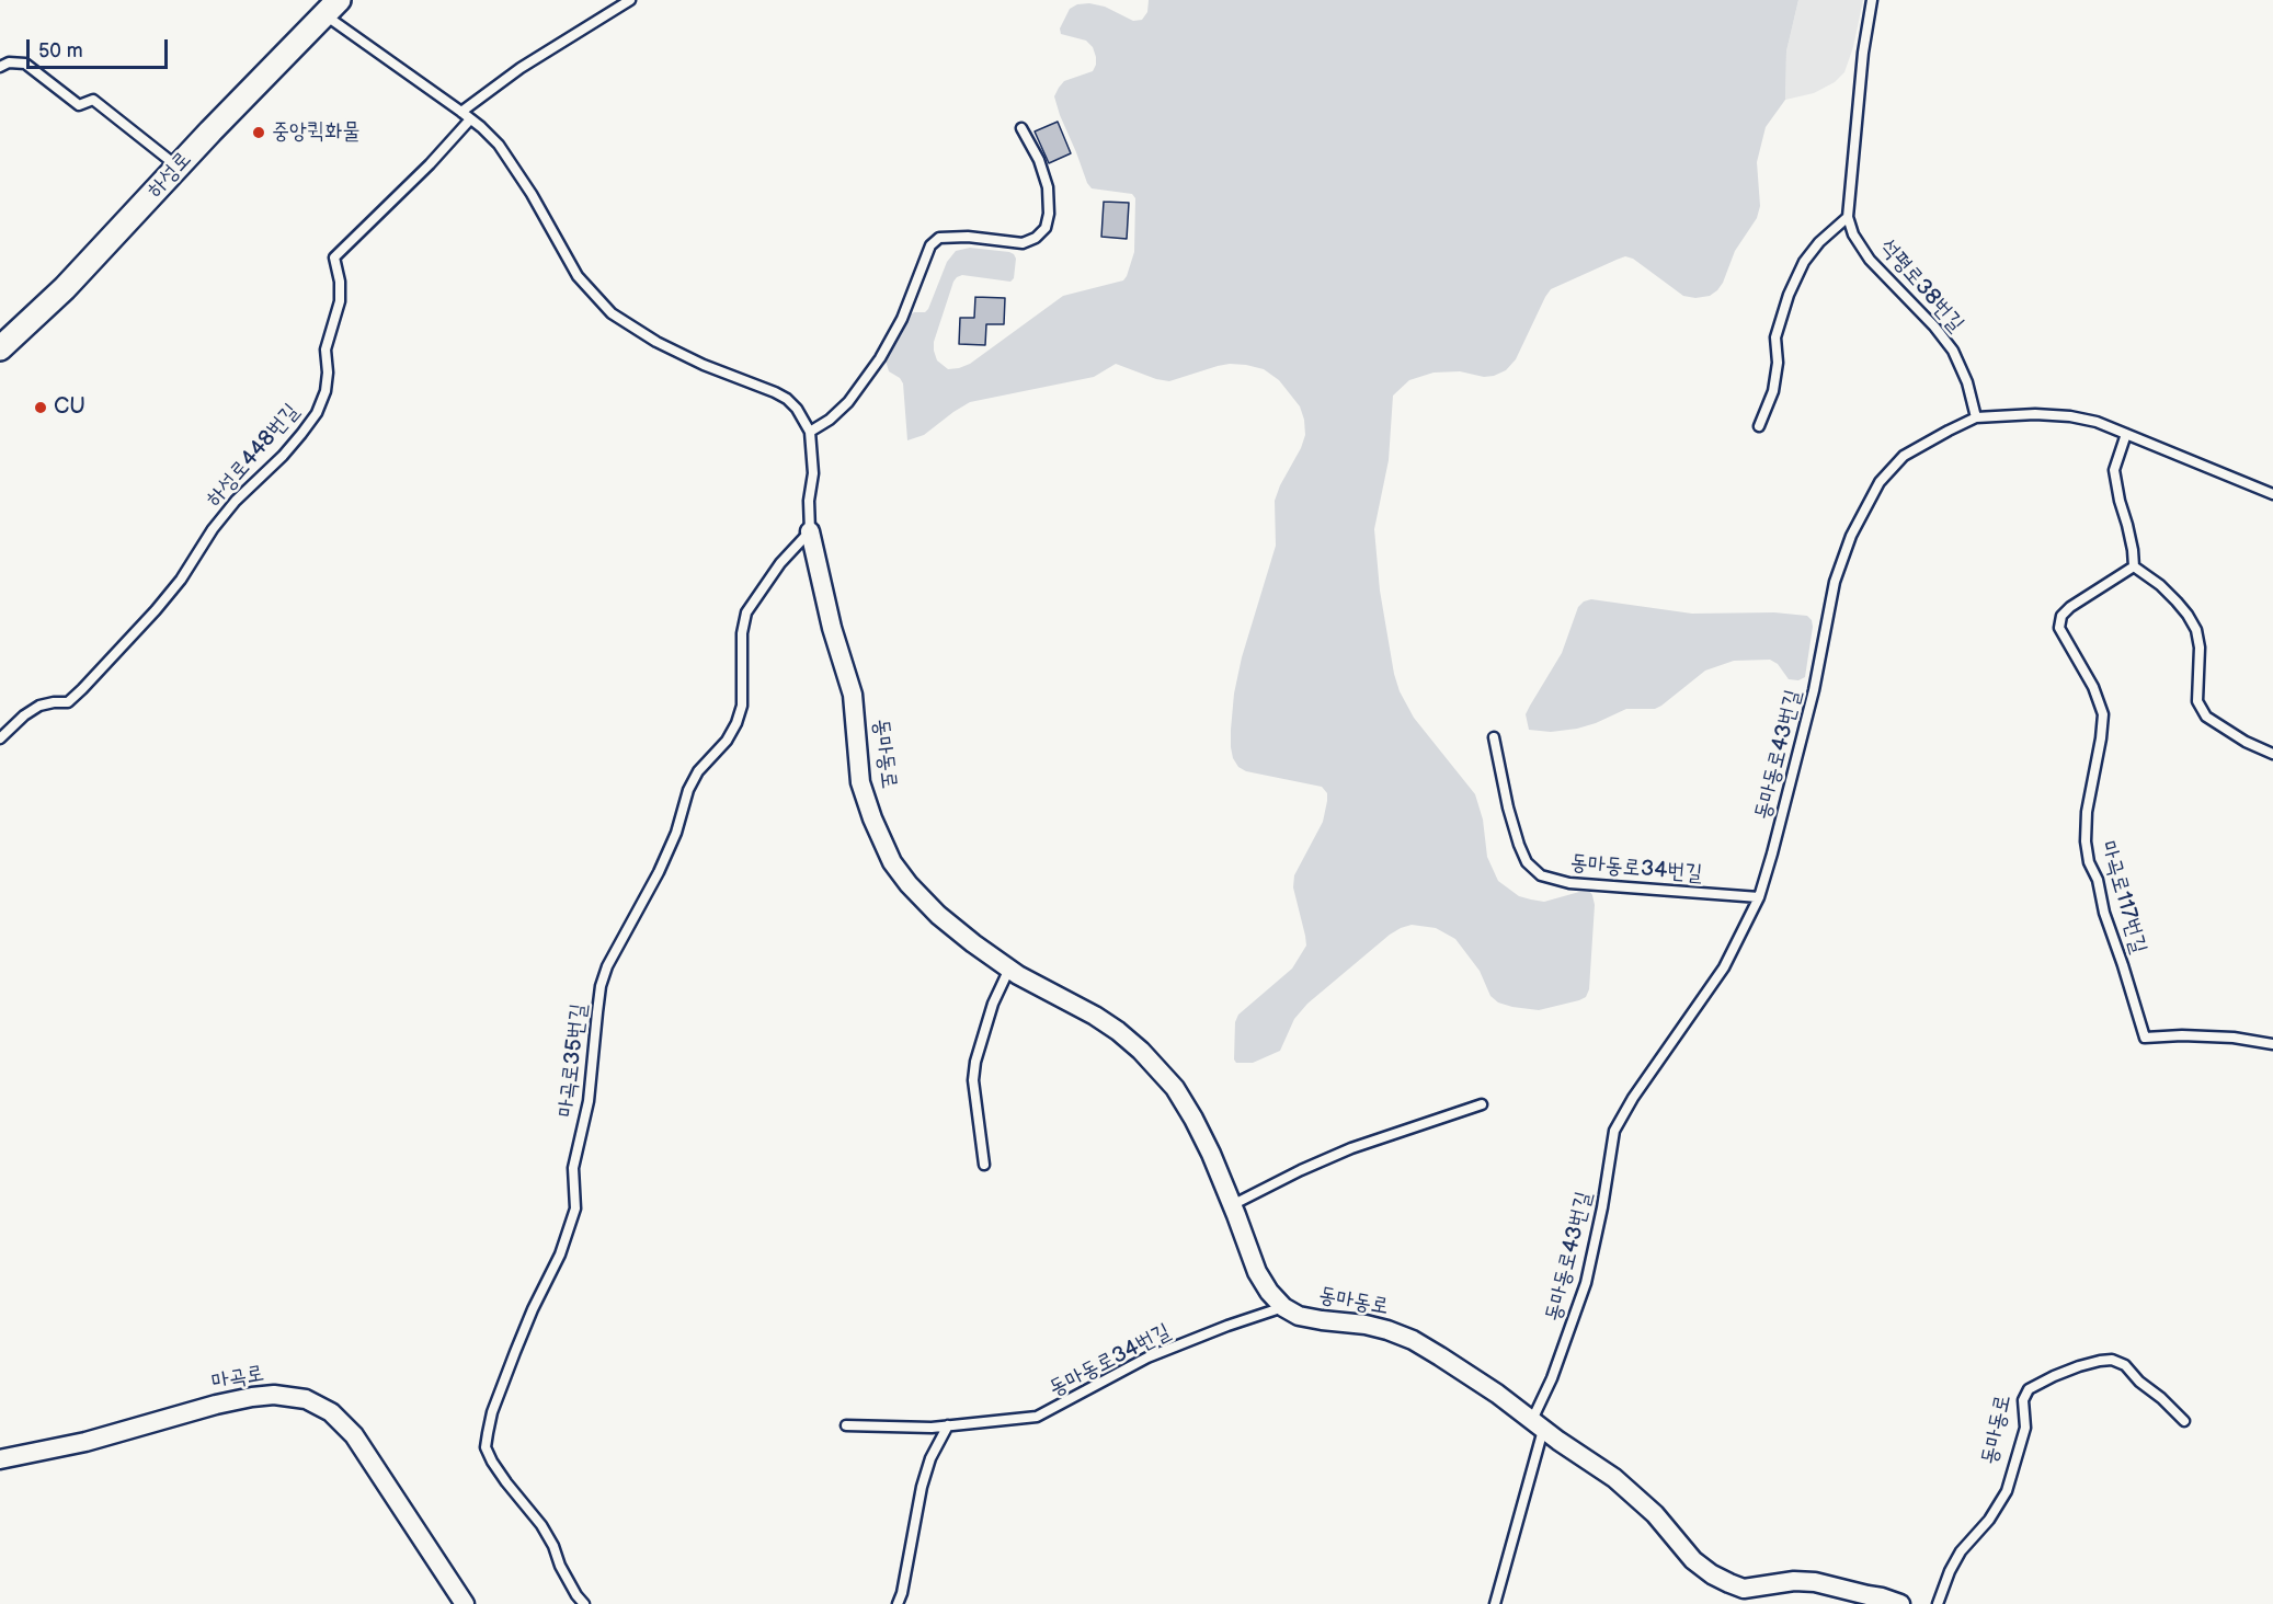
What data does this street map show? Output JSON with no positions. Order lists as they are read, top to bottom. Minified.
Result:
{"streets":{"street":["하성로","동마동로","마곡로"],"lane":["석평로38번길","하성로448번길","동마동로43번길","동마동로34번길","마곡로117번길","마곡로35번길"]},"crossings":[["석평로38번길","동마동로43번길"],["동마동로","동마동로43번길"],["동마동로","동마동로34번길"],["동마동로","마곡로35번길"],["동마동로43번길","동마동로34번길"]],"places":["중앙퀵화물","CU"],"scale_bar":"50 m"}
